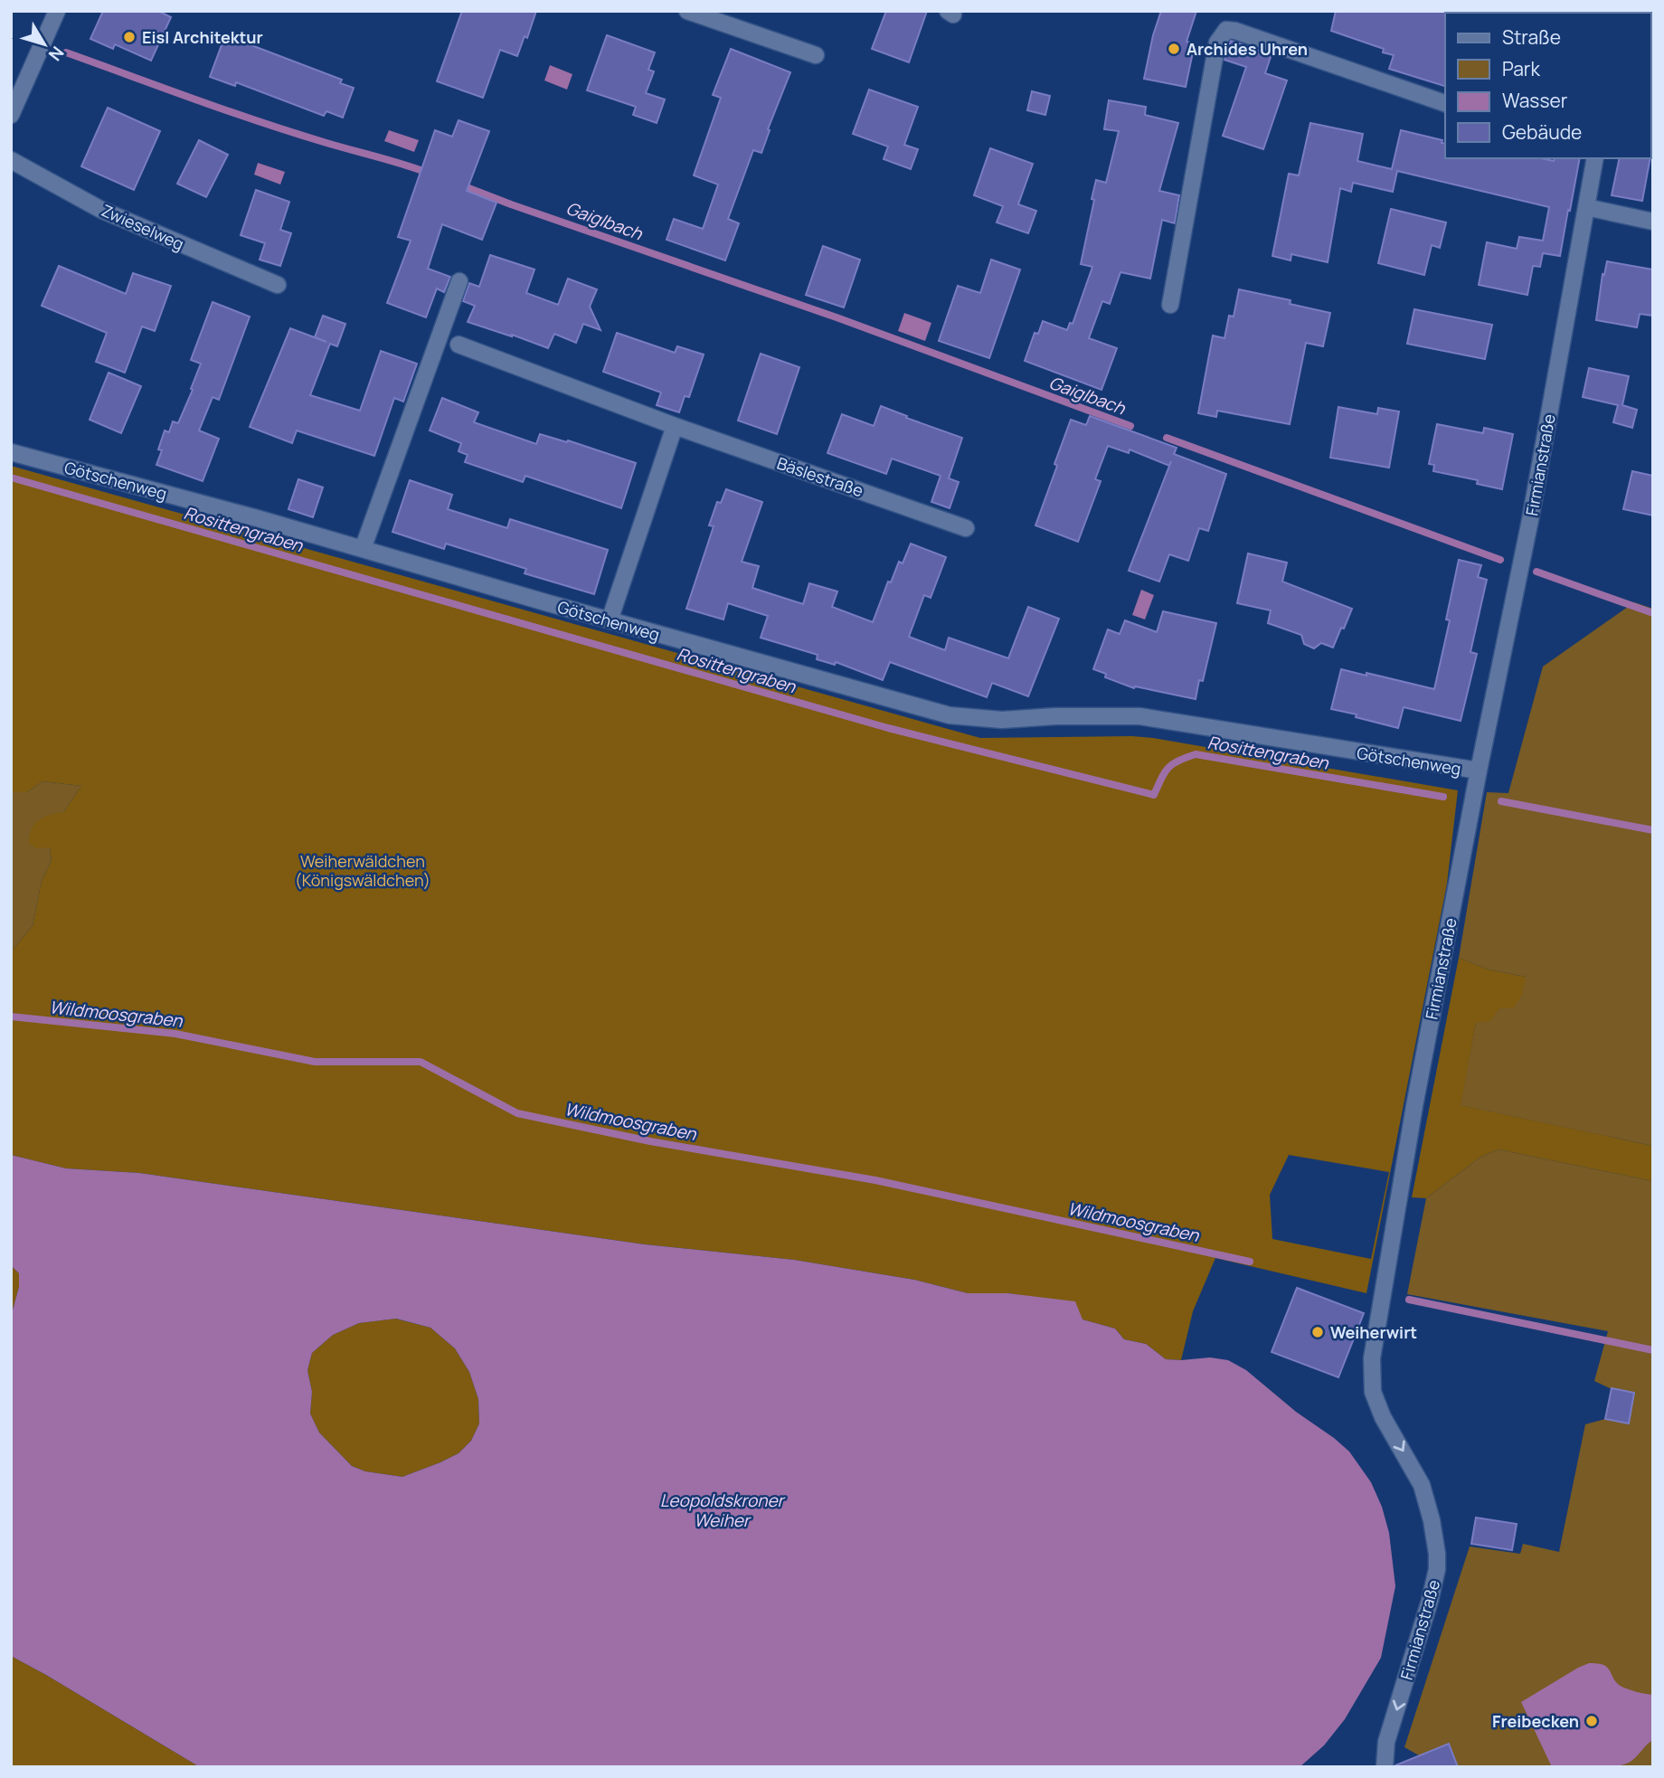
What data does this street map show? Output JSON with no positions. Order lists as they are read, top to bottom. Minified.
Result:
{"streets":{"street":["Zwieselweg","Firmianstraße","Bäslestraße","Götschenweg"]},"crossings":[["Firmianstraße","Götschenweg"]],"one_way":["Firmianstraße"],"water":["Gaiglbach","Rosittengraben","Wildmoosgraben","Leopoldskroner Weiher"],"parks":["Weiherwäldchen (Königswäldchen)"],"places":["Eisl Architektur","Archides Uhren","Weiherwirt","Freibecken"],"legend":["Straße","Park","Wasser","Gebäude"],"north":"bottom right"}
